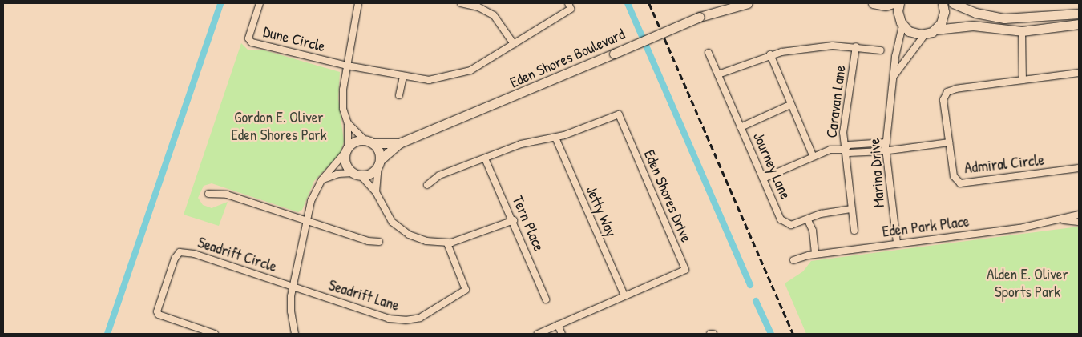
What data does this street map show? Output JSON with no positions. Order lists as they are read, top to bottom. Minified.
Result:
{"streets":{"street":["Dune Circle","Eden Shores Boulevard","Caravan Lane","Admiral Circle","Journey Lane","Marina Drive","Eden Shores Drive","Jetty Way","Tern Place","Eden Park Place","Seadrift Circle","Seadrift Lane"]},"crossings":[["Caravan Lane","Journey Lane"],["Marina Drive","Eden Park Place"],["Eden Shores Drive","Jetty Way"],["Eden Shores Drive","Tern Place"],["Seadrift Circle","Seadrift Lane"]],"parks":["Gordon E. Oliver Eden Shores Park","Alden E. Oliver Sports Park"]}
